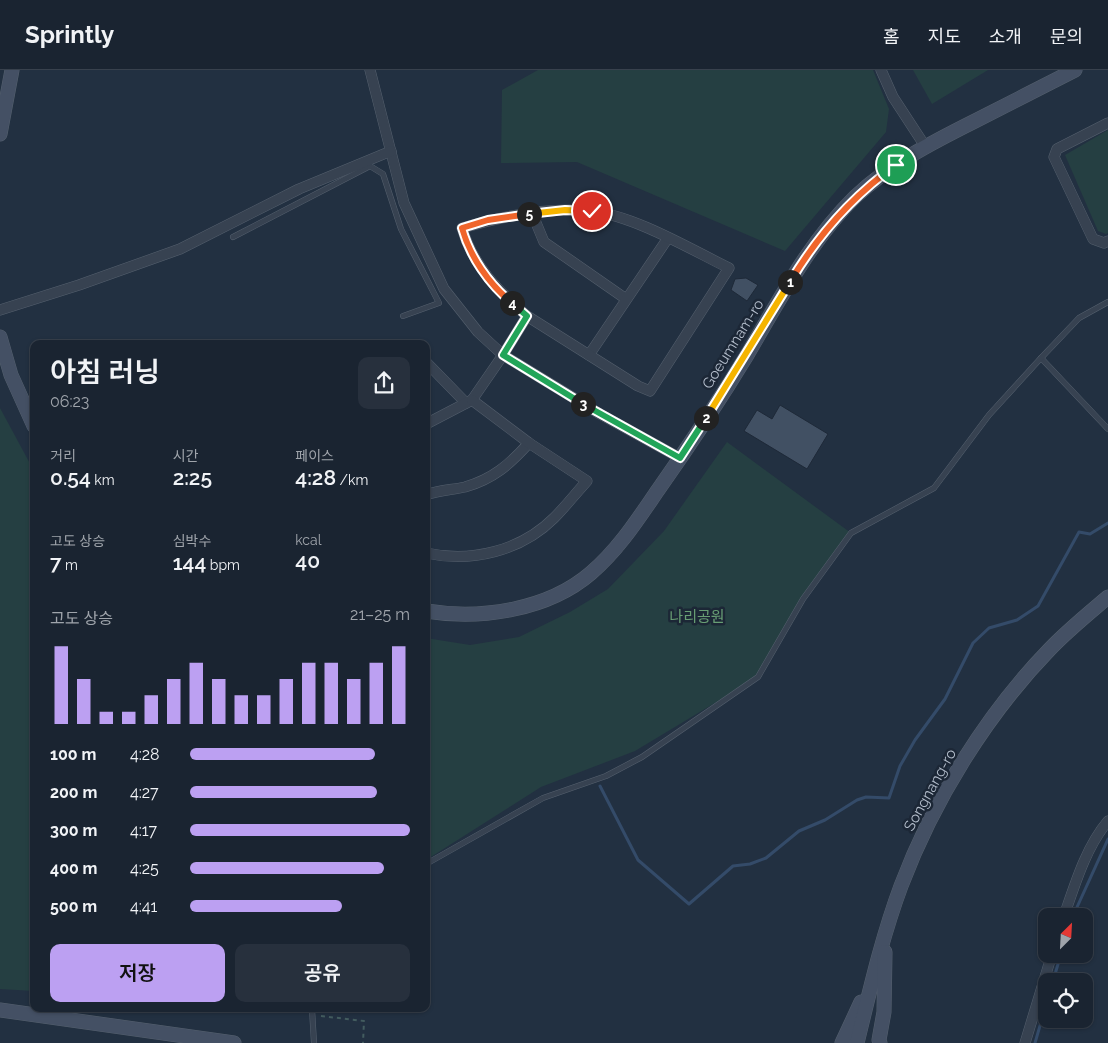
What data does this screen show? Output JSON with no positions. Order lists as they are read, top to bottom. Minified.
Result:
{"streets":{"street":["Goeumnam-ro","Songnang-ro"]},"parks":["나리공원"],"north":"top right","page":{"header":"Sprintly","nav":["홈","지도","소개","문의"],"pins":["5","1","4","3","2"],"heading":["아침 러닝","06:23"],"stats":[["거리","0.54 km"],["시간","2:25"],["페이스","4:28 /km"],["고도 상승","7 m"],["심박수","144 bpm"],["kcal","40"]],"chart":["고도 상승","21–25 m"],"list":[{"name":"100 m","note":"4:28"},{"name":"200 m","note":"4:27"},{"name":"300 m","note":"4:17"},{"name":"400 m","note":"4:25"},{"name":"500 m","note":"4:41"}],"buttons":["저장","공유"]}}
